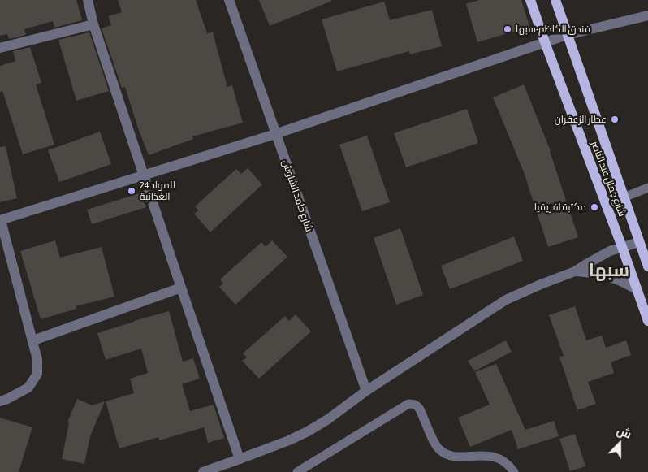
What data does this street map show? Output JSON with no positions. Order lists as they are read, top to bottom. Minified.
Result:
{"streets":{"main road":["شارع جمال عبد الناصر"],"street":["شارع حامد الشاوش"]},"districts":["سبها"],"places":["فندق الكاظم-سبها","عطار الزعفران","24 للمواد الغذائية","مكتبة افريقيا"],"north":"top"}
